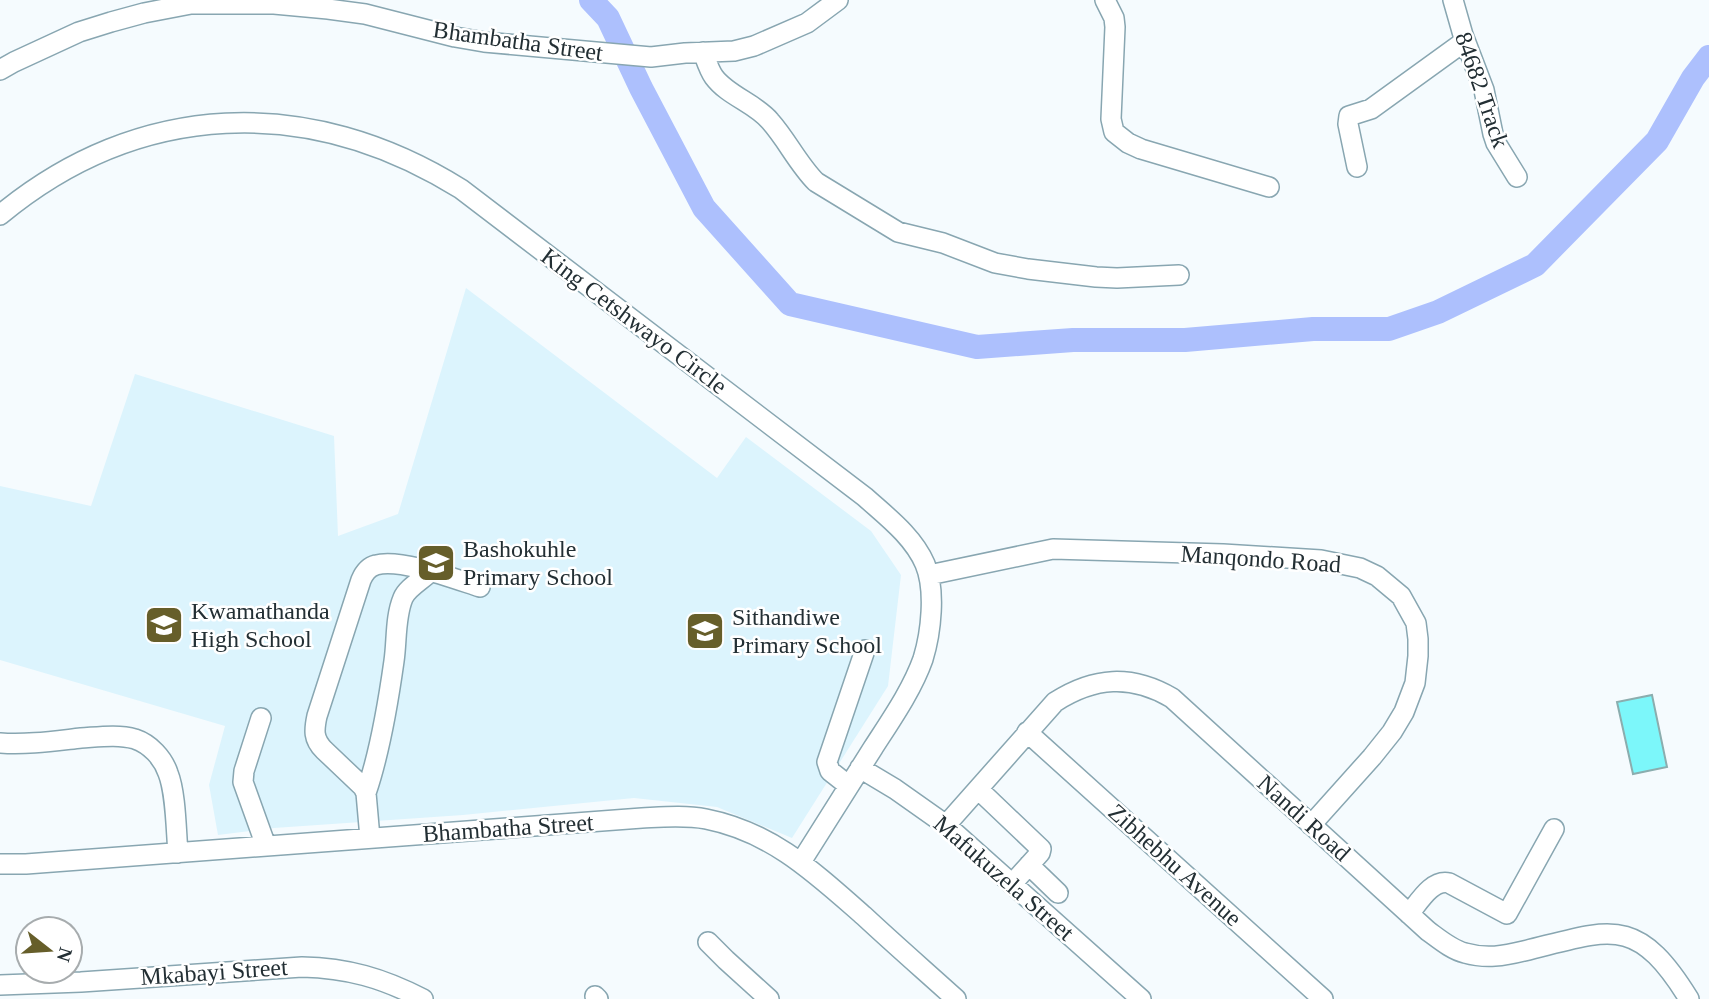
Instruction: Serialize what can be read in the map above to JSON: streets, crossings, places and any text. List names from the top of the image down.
{
  "streets": {
    "street": [
      "Bhambatha Street",
      "84682 Track",
      "King Cetshwayo Circle",
      "Manqondo Road",
      "Nandi Road",
      "Zibhebhu Avenue",
      "Mafukuzela Street",
      "Mkabayi Street"
    ]
  },
  "crossings": [
    ["Bhambatha Street", "King Cetshwayo Circle"],
    ["King Cetshwayo Circle", "Manqondo Road"],
    ["King Cetshwayo Circle", "Mafukuzela Street"],
    ["Manqondo Road", "Nandi Road"],
    ["Nandi Road", "Zibhebhu Avenue"],
    ["Nandi Road", "Mafukuzela Street"]
  ],
  "places": {
    "school or university": ["Bashokuhle Primary School", "Kwamathanda High School", "Sithandiwe Primary School"]
  },
  "north": "right"
}
